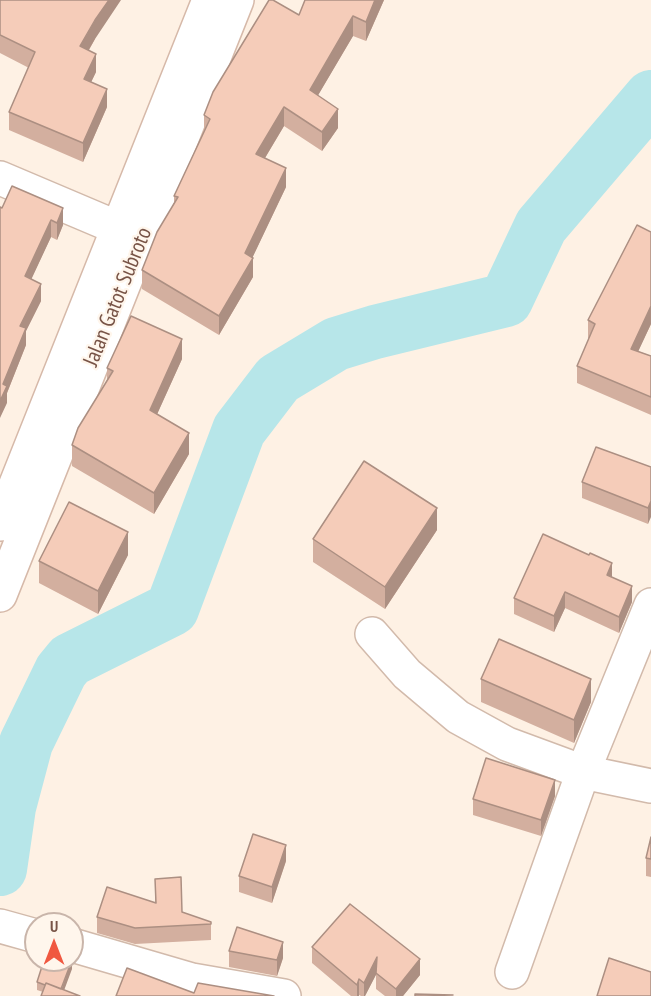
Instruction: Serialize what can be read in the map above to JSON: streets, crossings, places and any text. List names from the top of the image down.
{
  "streets": {
    "street": ["Jalan Gatot Subroto"]
  },
  "north": "top"
}
